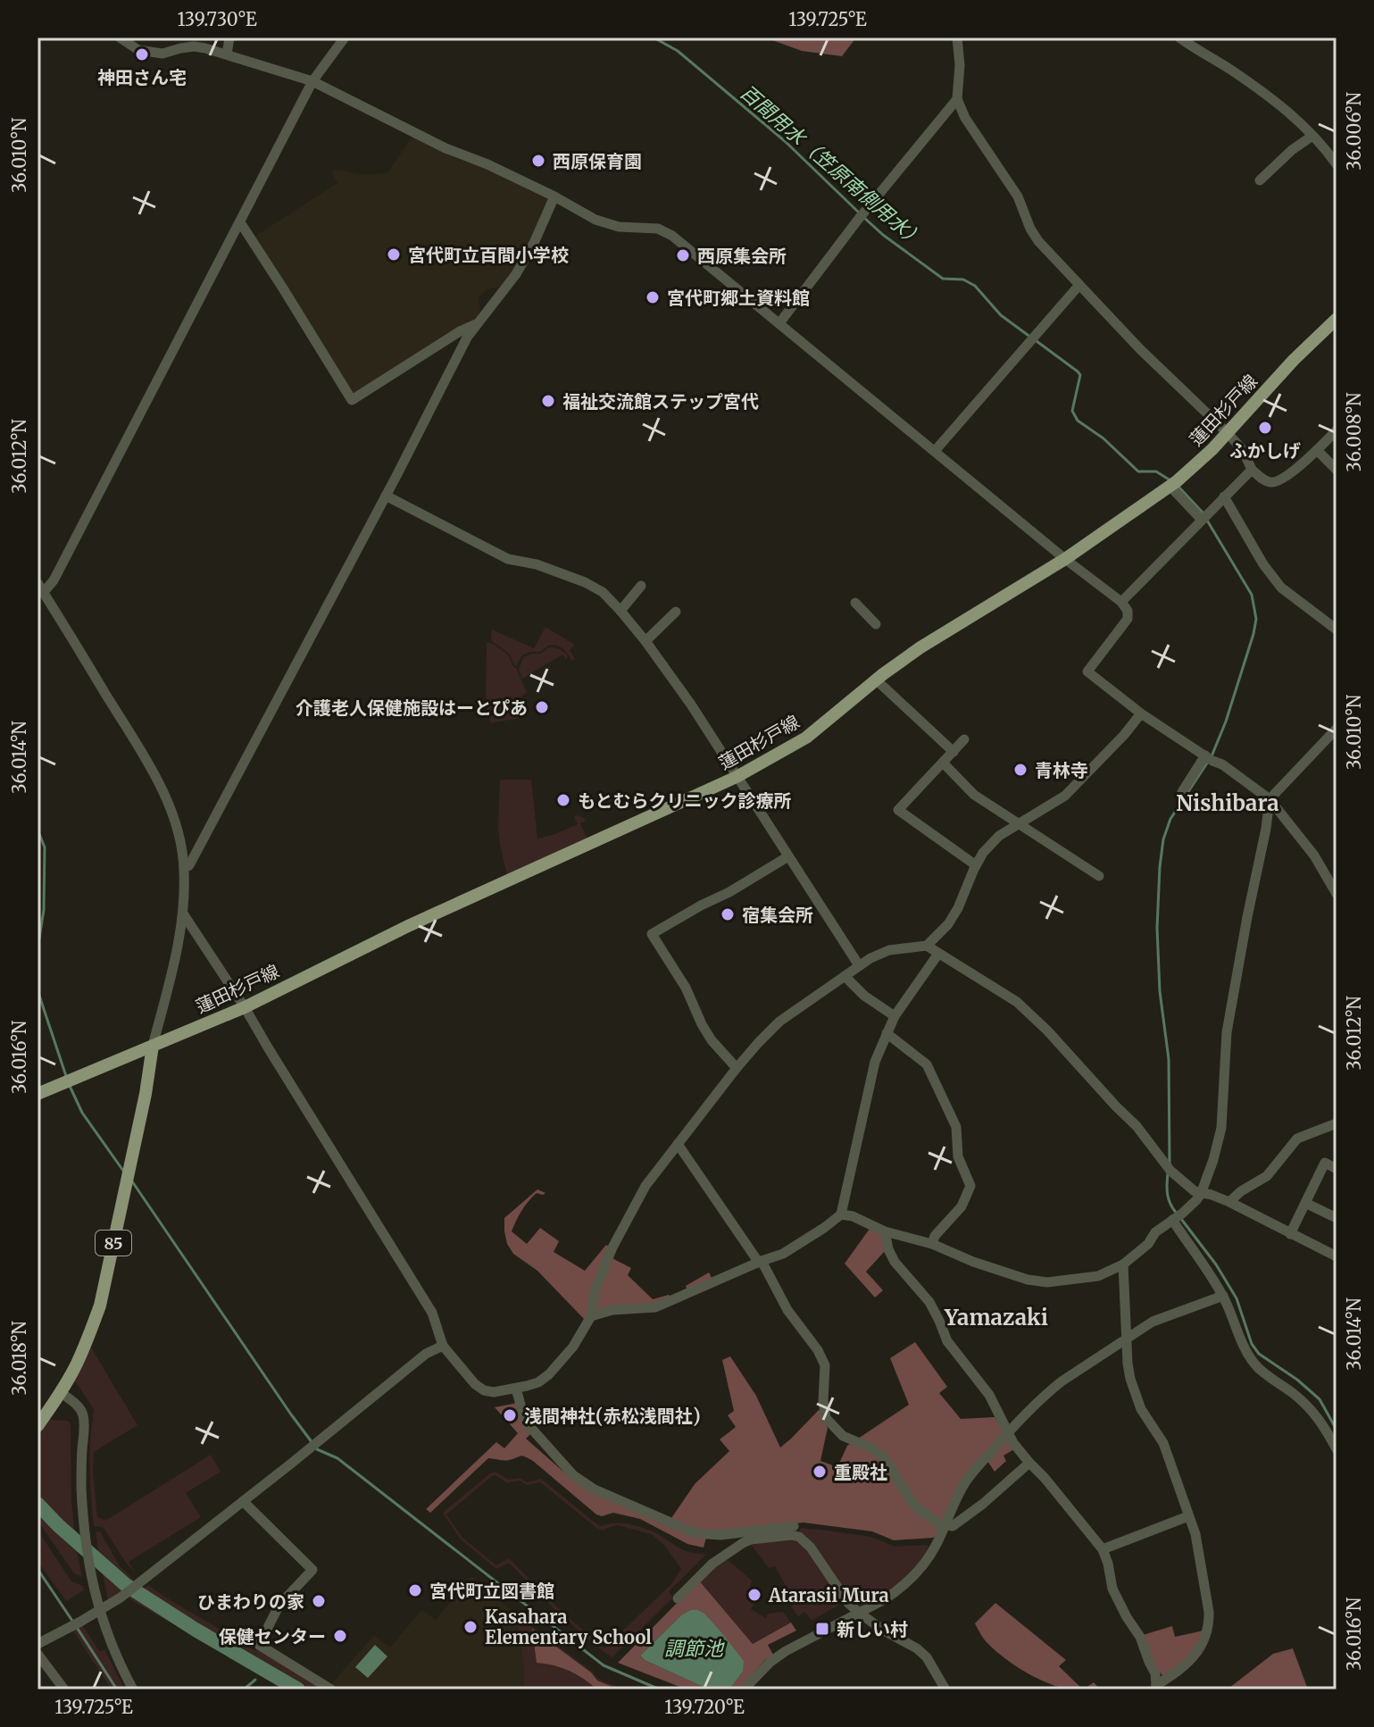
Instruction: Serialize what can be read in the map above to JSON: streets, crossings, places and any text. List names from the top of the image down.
{
  "streets": {
    "main road": ["蓮田杉戸線", "85"]
  },
  "crossings": [
    ["蓮田杉戸線", "85"]
  ],
  "districts": ["Nishibara", "Yamazaki"],
  "water": ["百間用水（笠原南側用水）", "調節池"],
  "places": {
    "other": [
      "神田さん宅",
      "西原保育園",
      "宮代町立百間小学校",
      "西原集会所",
      "宮代町郷土資料館",
      "福祉交流館ステップ宮代",
      "ふかしげ",
      "介護老人保健施設はーとぴあ",
      "青林寺",
      "もとむらクリニック診療所",
      "宿集会所",
      "浅間神社(赤松浅間社)",
      "重殿社",
      "宮代町立図書館",
      "Atarasii Mura",
      "ひまわりの家",
      "Kasahara Elementary School",
      "保健センター"
    ],
    "transit": ["新しい村"]
  },
  "coordinates": [
    "139.730°E",
    "139.725°E",
    "36.006°N",
    "36.010°N",
    "36.008°N",
    "36.012°N",
    "36.014°N",
    "36.016°N",
    "36.018°N",
    "139.720°E"
  ]
}
